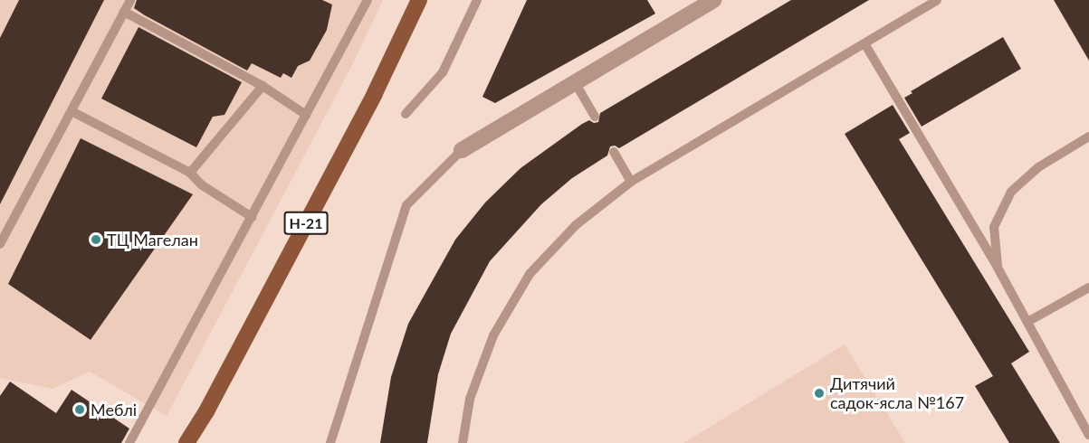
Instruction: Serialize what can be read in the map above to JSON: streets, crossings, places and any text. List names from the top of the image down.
{
  "streets": {
    "main road": ["Н-21"]
  },
  "places": ["ТЦ Магелан", "Дитячий садок-ясла №167", "Меблі"]
}
